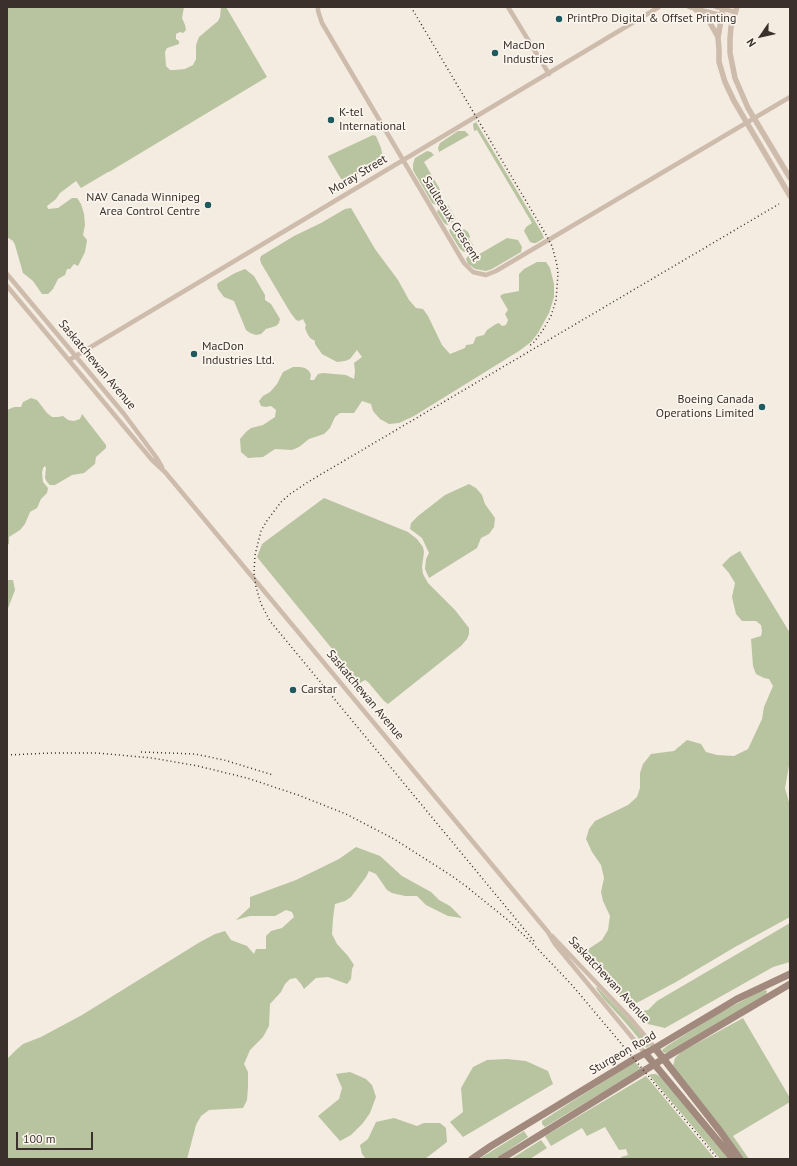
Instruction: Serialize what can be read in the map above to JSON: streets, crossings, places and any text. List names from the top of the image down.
{
  "streets": {
    "main road": ["Saskatchewan Avenue", "Sturgeon Road"],
    "street": ["Moray Street", "Saulteaux Crescent"]
  },
  "crossings": [
    ["Moray Street", "Saulteaux Crescent"],
    ["Moray Street", "Saskatchewan Avenue"],
    ["Saskatchewan Avenue", "Sturgeon Road"]
  ],
  "places": [
    "PrintPro Digital & Offset Printing",
    "MacDon Industries",
    "K-tel International",
    "NAV Canada Winnipeg Area Control Centre",
    "MacDon Industries Ltd.",
    "Boeing Canada Operations Limited",
    "Carstar"
  ],
  "scale_bar": "100 m",
  "north": "bottom left"
}
